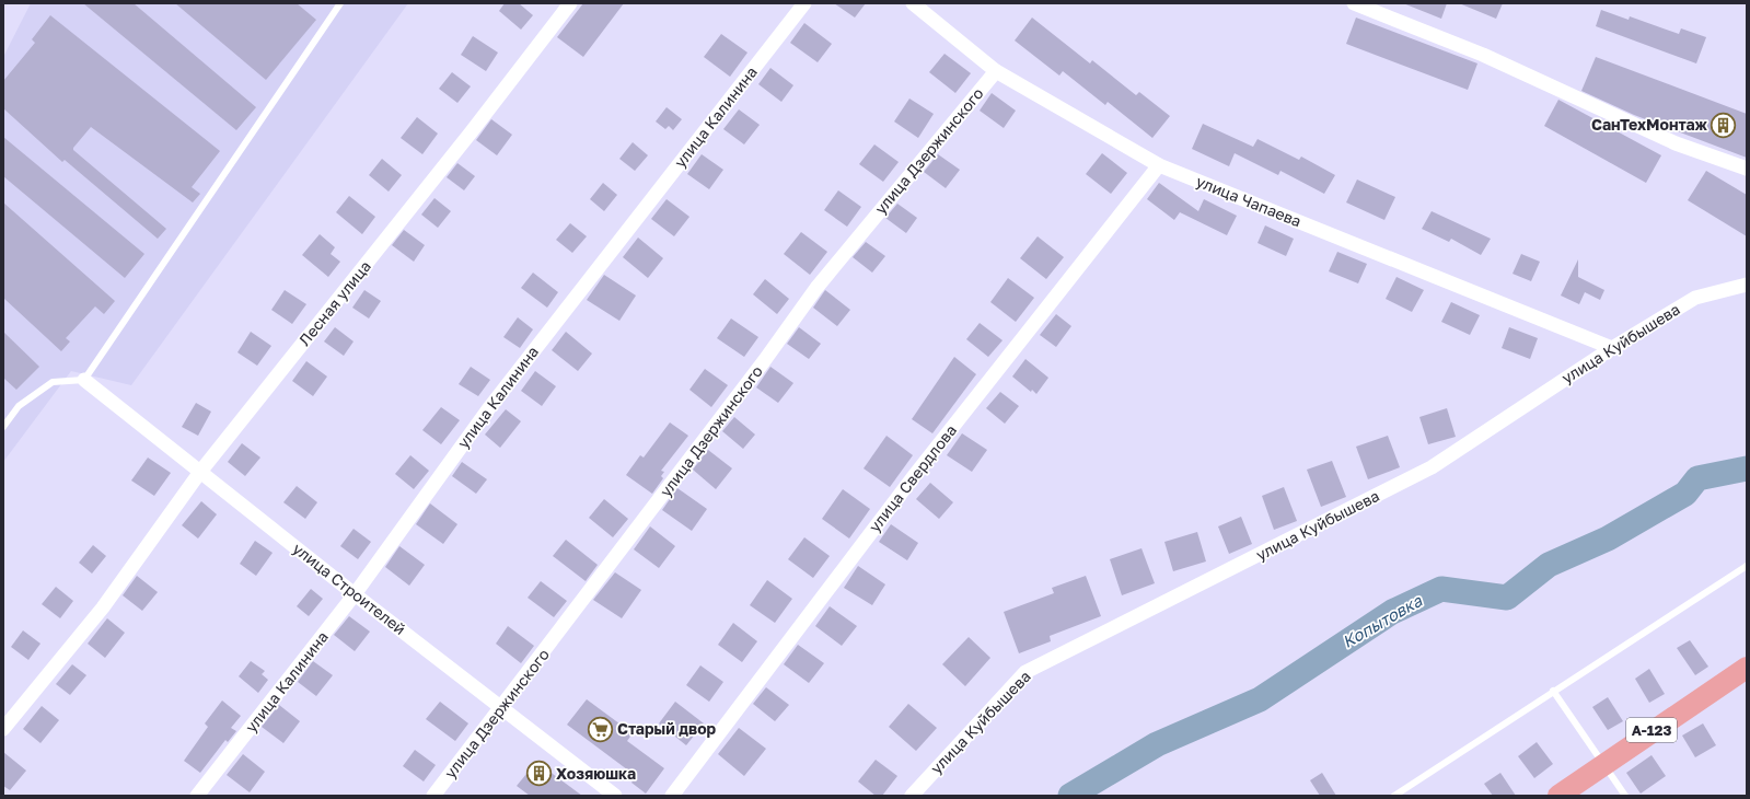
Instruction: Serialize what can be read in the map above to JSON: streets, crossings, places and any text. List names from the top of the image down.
{
  "streets": {
    "main road": ["А-123"],
    "street": [
      "улица Калинина",
      "улица Дзержинского",
      "улица Чапаева",
      "Лесная улица",
      "улица Куйбышева",
      "улица Свердлова",
      "улица Строителей"
    ]
  },
  "crossings": [
    ["улица Калинина", "улица Строителей"],
    ["улица Дзержинского", "улица Чапаева"],
    ["улица Дзержинского", "улица Строителей"],
    ["улица Чапаева", "улица Куйбышева"],
    ["улица Чапаева", "улица Свердлова"],
    ["Лесная улица", "улица Строителей"]
  ],
  "water": ["Копытовка"],
  "places": {
    "building": ["СанТехМонтаж", "Хозяюшка"],
    "supermarket": ["Старый двор"]
  }
}
